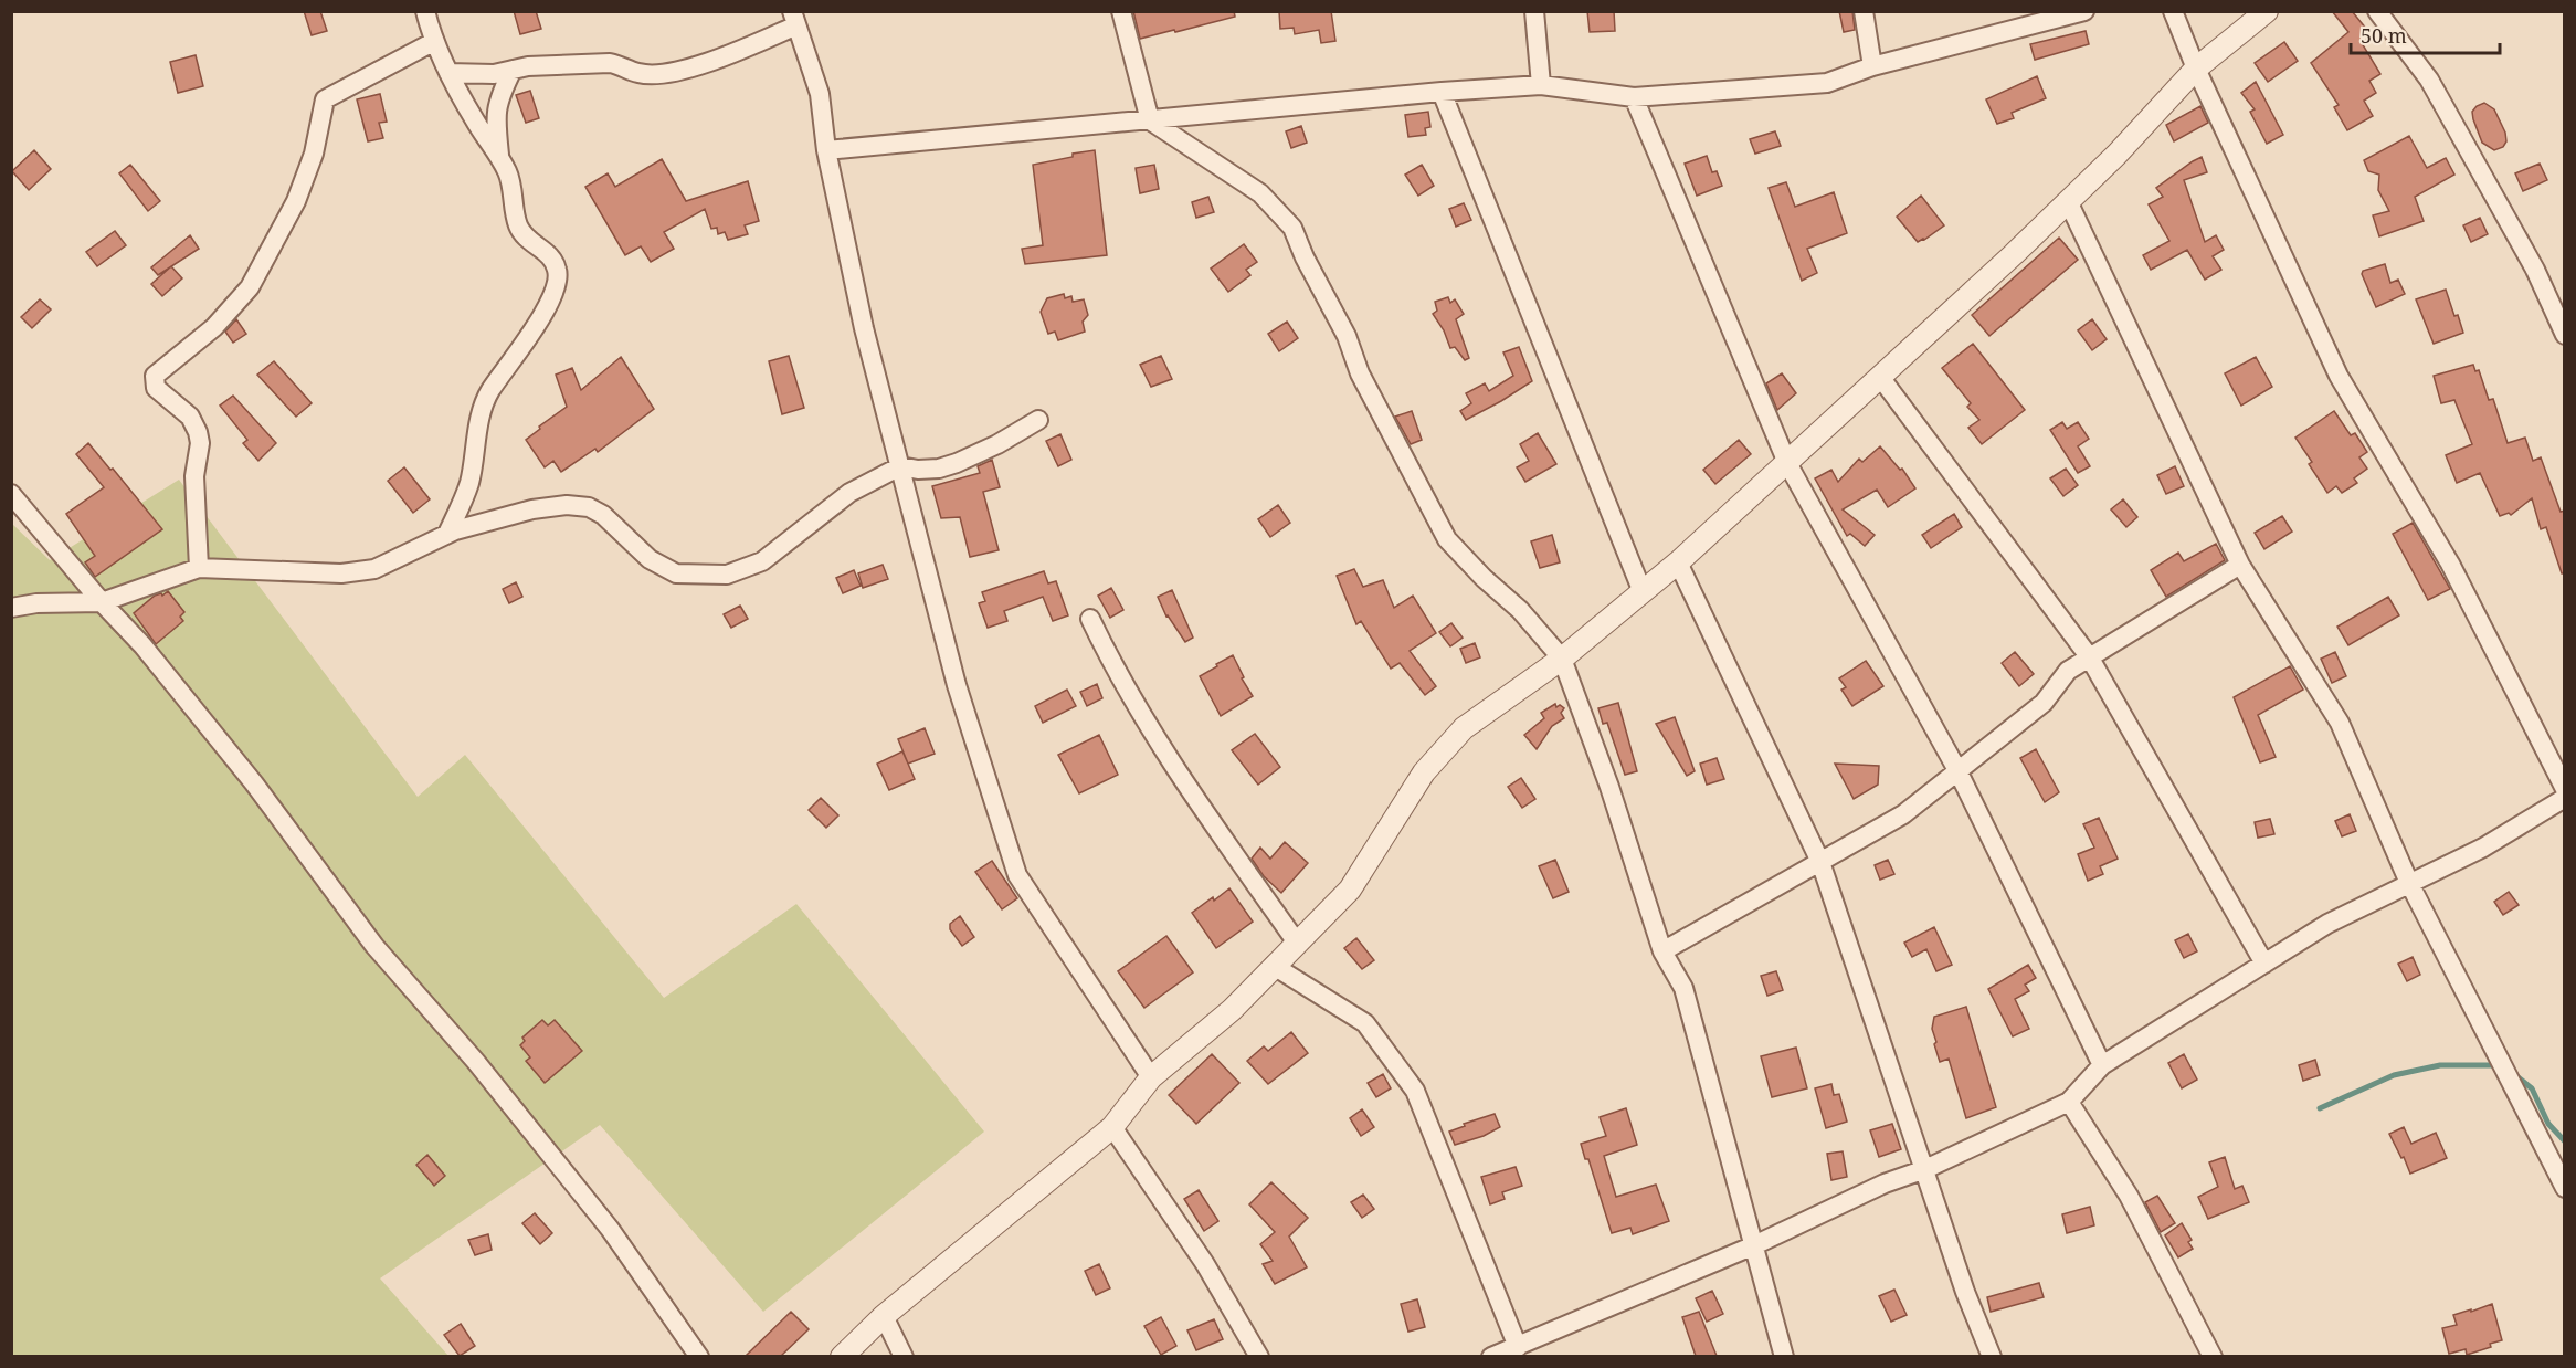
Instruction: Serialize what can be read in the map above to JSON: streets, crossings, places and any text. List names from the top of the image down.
{
  "scale_bar": "50 m"
}
